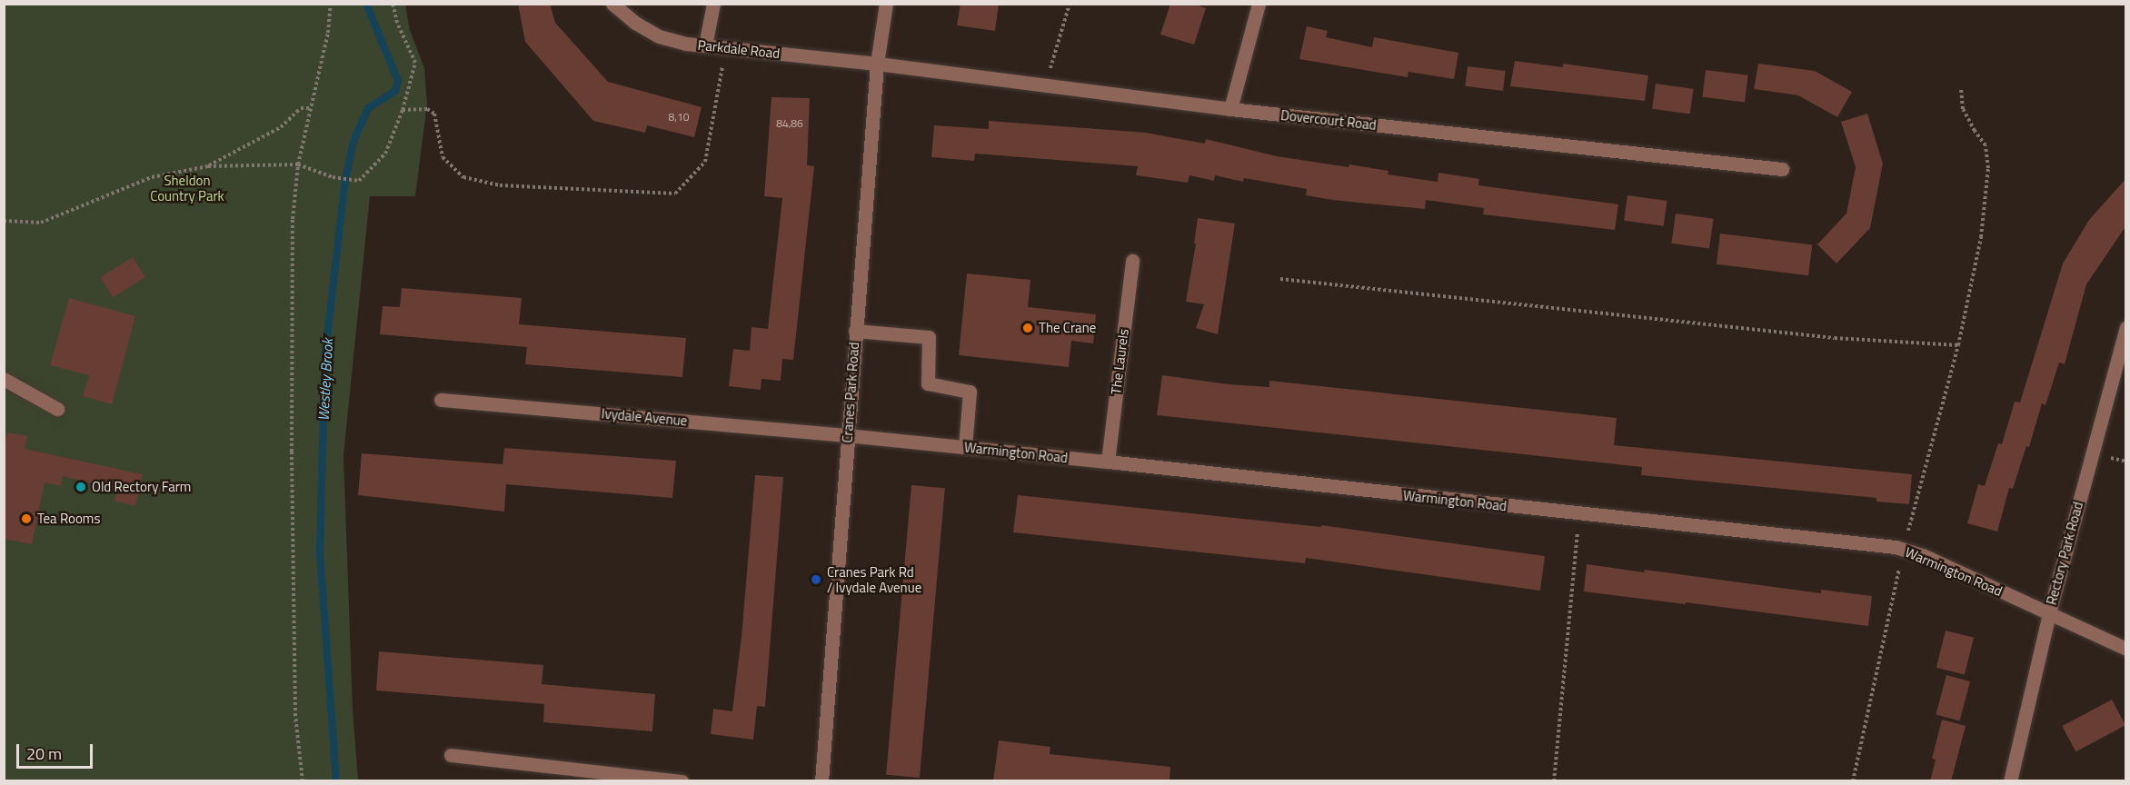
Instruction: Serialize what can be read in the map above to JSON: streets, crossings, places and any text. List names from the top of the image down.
{
  "streets": {
    "street": [
      "Parkdale Road",
      "Dovercourt Road",
      "The Laurels",
      "Cranes Park Road",
      "Ivydale Avenue",
      "Warmington Road",
      "Rectory Park Road"
    ]
  },
  "crossings": [
    ["Parkdale Road", "Dovercourt Road"],
    ["Parkdale Road", "Cranes Park Road"],
    ["Dovercourt Road", "Cranes Park Road"],
    ["The Laurels", "Warmington Road"],
    ["Cranes Park Road", "Ivydale Avenue"],
    ["Cranes Park Road", "Warmington Road"],
    ["Ivydale Avenue", "Warmington Road"],
    ["Warmington Road", "Rectory Park Road"]
  ],
  "water": ["Westley Brook"],
  "parks": ["Sheldon Country Park"],
  "places": [
    "The Crane",
    "Old Rectory Farm",
    "Tea Rooms",
    "Cranes Park Rd / Ivydale Avenue"
  ],
  "house_numbers": ["8,10", "84,86"],
  "scale_bar": "20 m"
}
